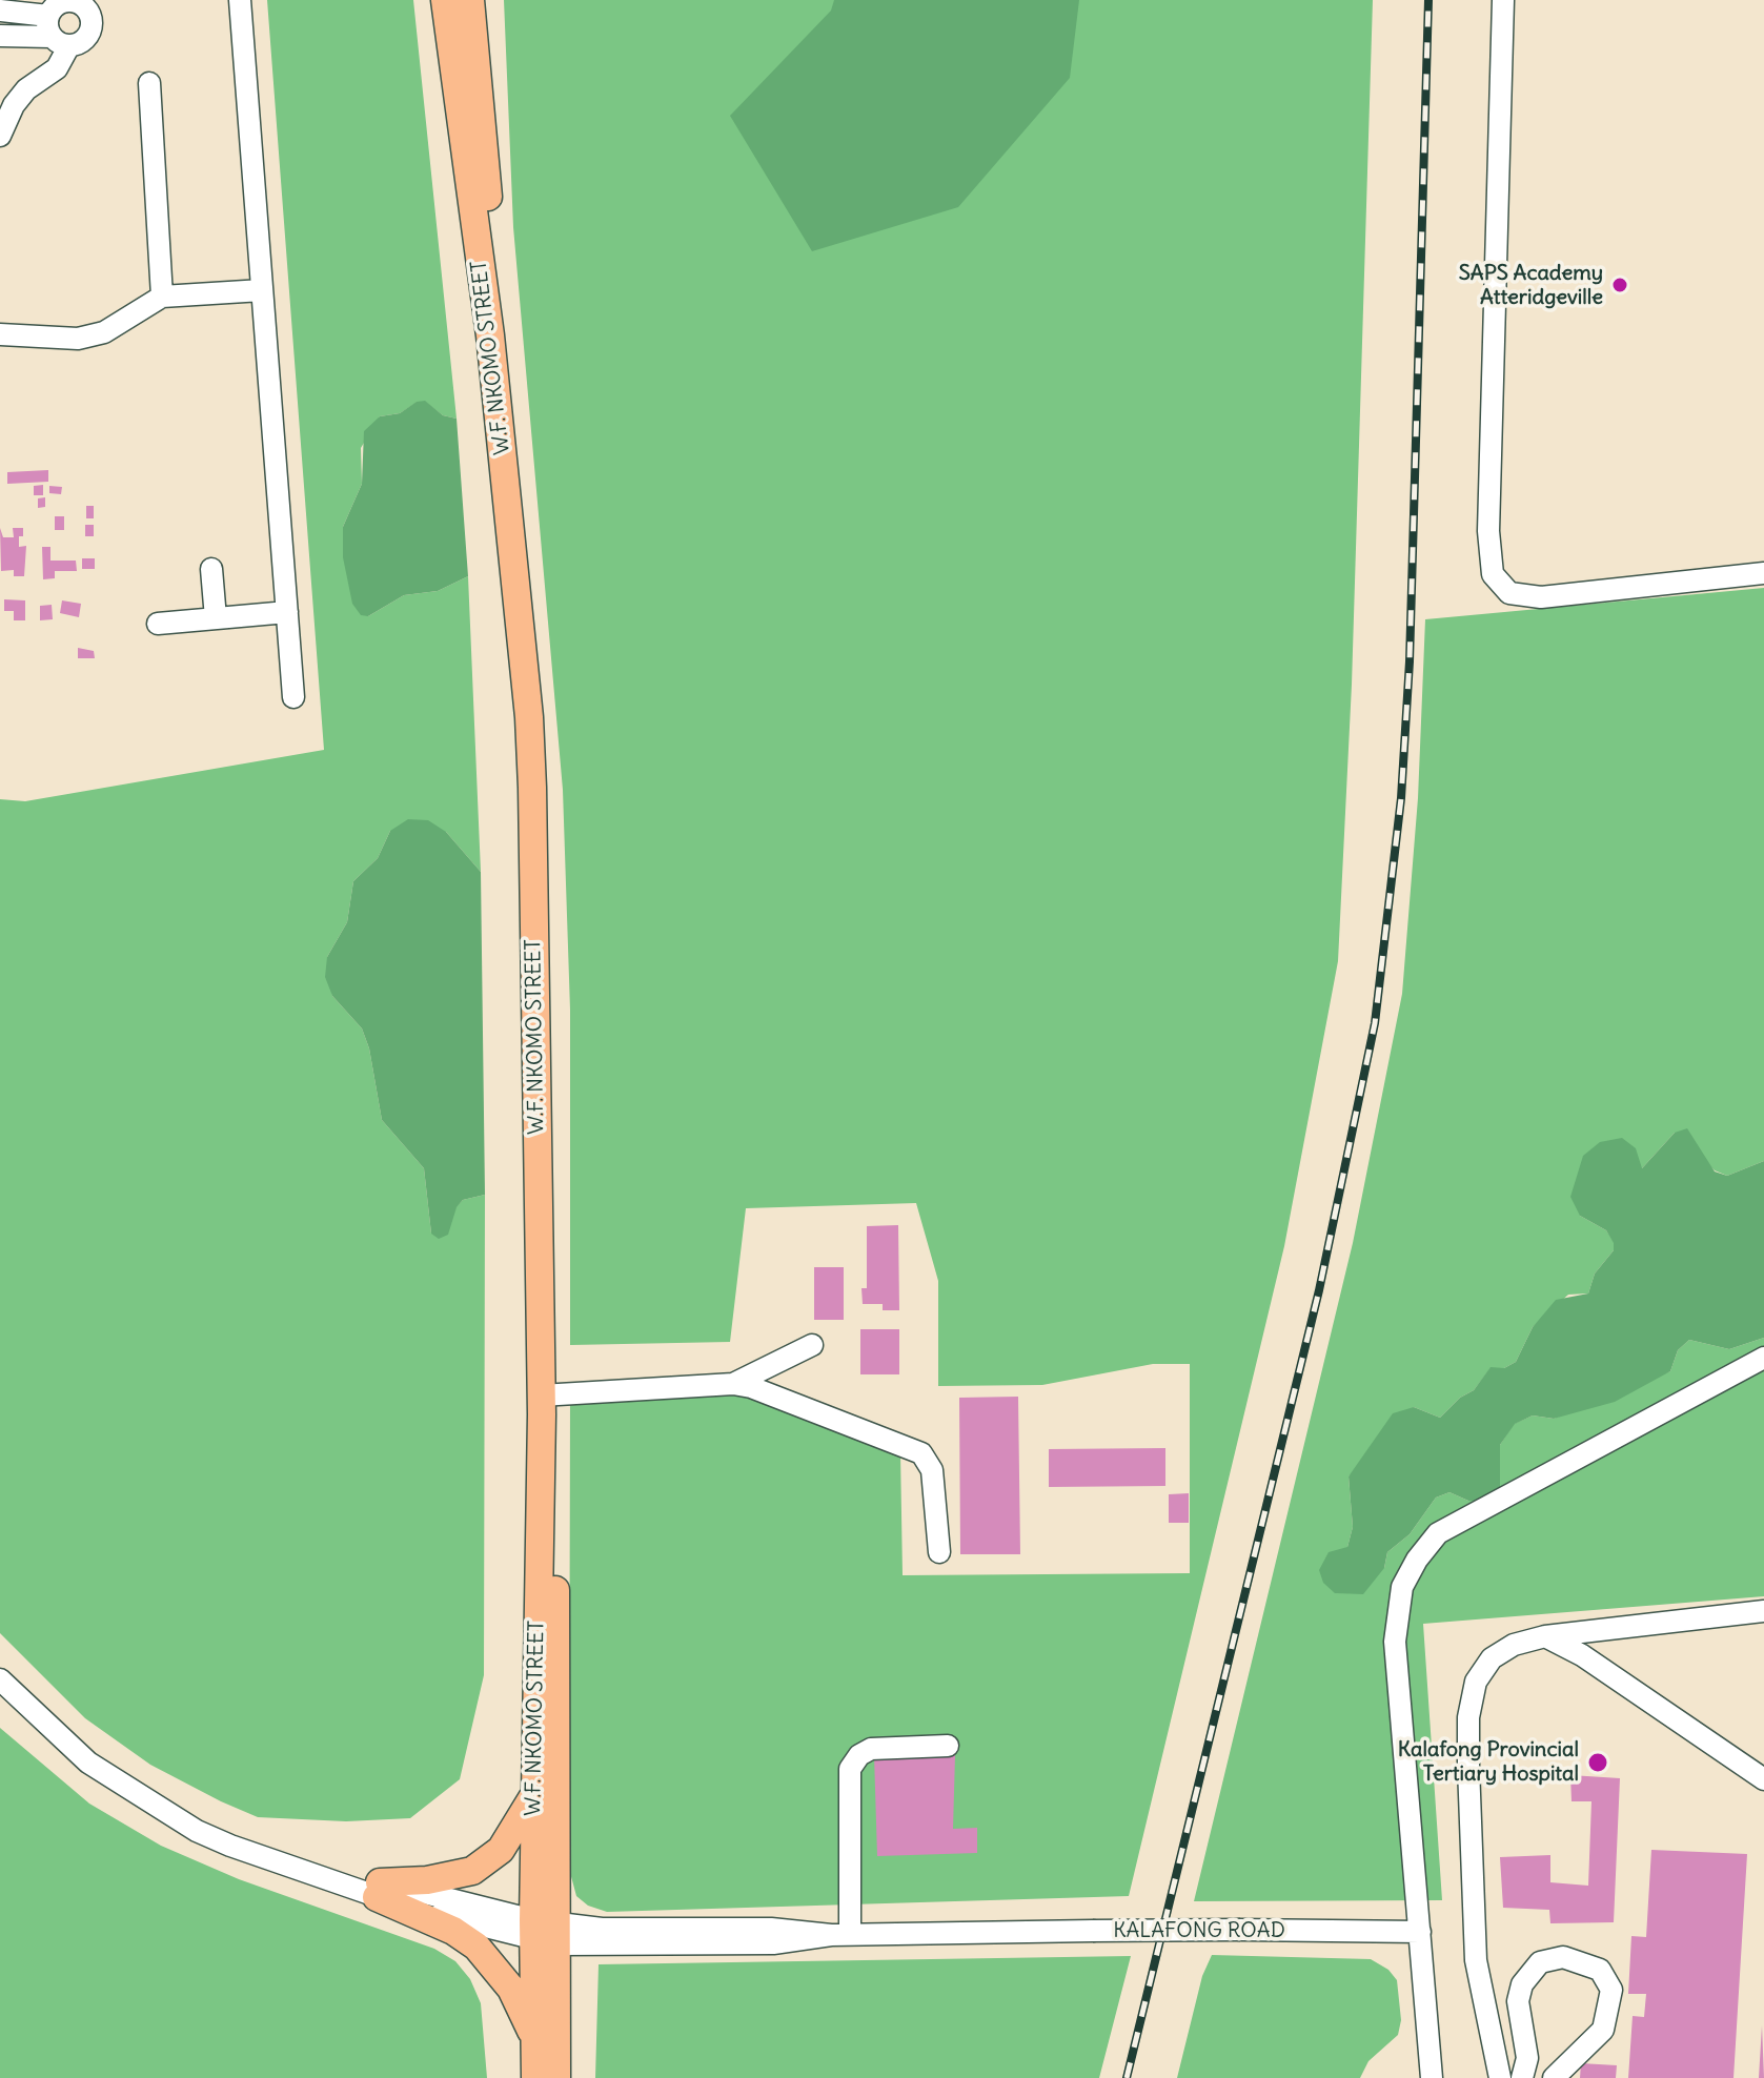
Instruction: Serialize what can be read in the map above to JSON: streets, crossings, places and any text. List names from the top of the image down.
{
  "streets": {
    "main road": ["W.F. NKOMO STREET"],
    "street": ["KALAFONG ROAD"]
  },
  "crossings": [
    ["W.F. NKOMO STREET", "KALAFONG ROAD"]
  ],
  "places": ["SAPS Academy Atteridgeville", "Kalafong Provincial Tertiary Hospital"]
}
